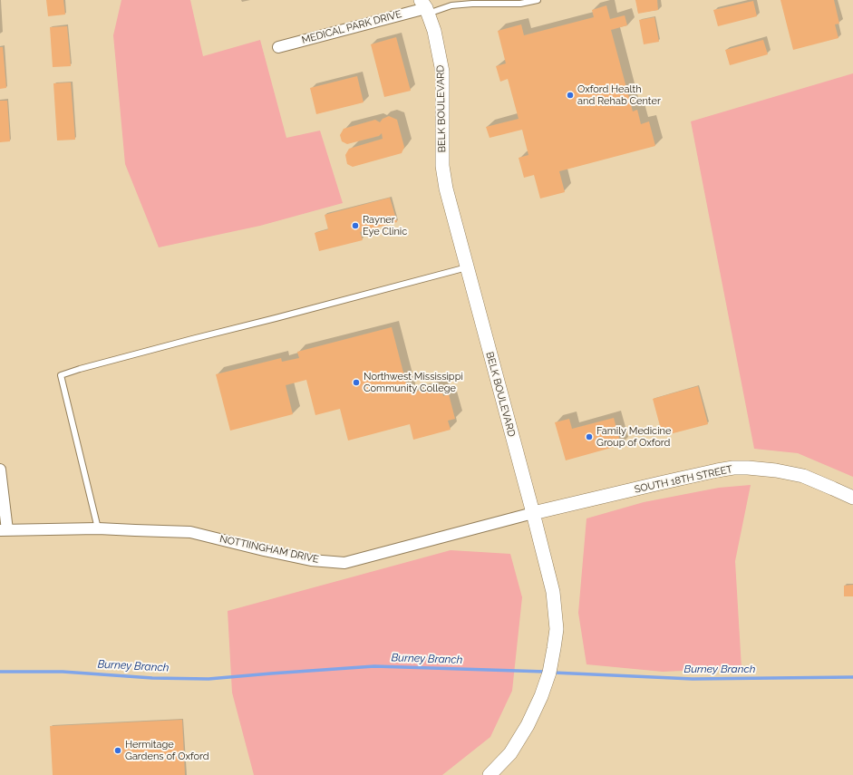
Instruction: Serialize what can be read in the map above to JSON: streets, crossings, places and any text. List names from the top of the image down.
{
  "streets": {
    "street": [
      "MEDICAL PARK DRIVE",
      "BELK BOULEVARD",
      "SOUTH 18TH STREET",
      "NOTTIINGHAM DRIVE"
    ]
  },
  "crossings": [
    ["MEDICAL PARK DRIVE", "BELK BOULEVARD"],
    ["BELK BOULEVARD", "SOUTH 18TH STREET"],
    ["BELK BOULEVARD", "NOTTIINGHAM DRIVE"],
    ["SOUTH 18TH STREET", "NOTTIINGHAM DRIVE"]
  ],
  "water": ["Burney Branch"],
  "places": [
    "Oxford Health and Rehab Center",
    "Rayner Eye Clinic",
    "Northwest Mississippi Community College",
    "Family Medicine Group of Oxford",
    "Hermitage Gardens of Oxford"
  ]
}
